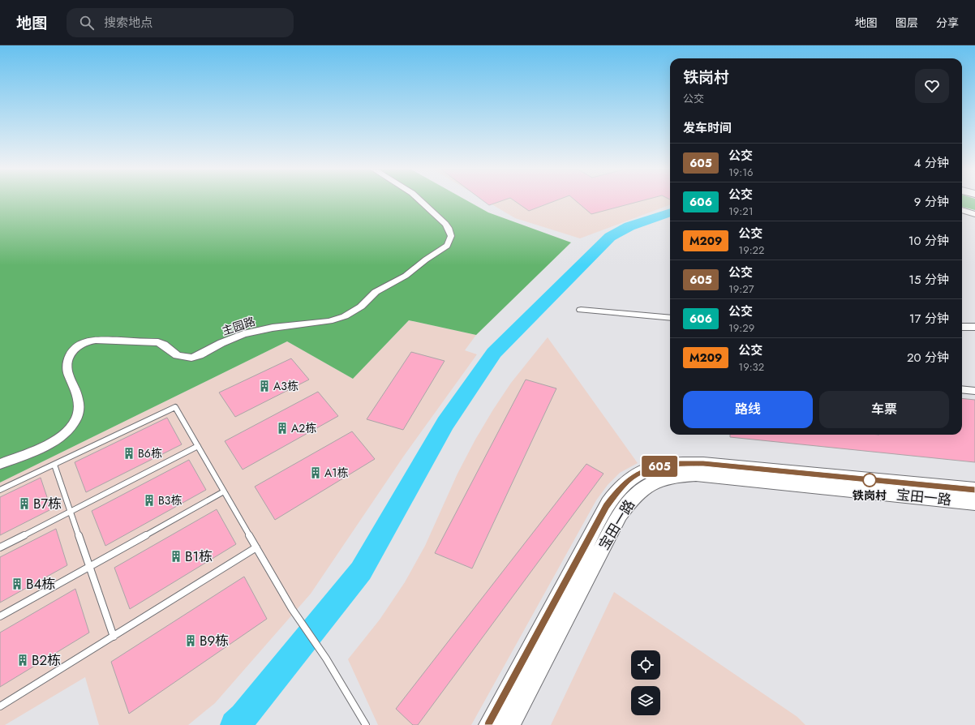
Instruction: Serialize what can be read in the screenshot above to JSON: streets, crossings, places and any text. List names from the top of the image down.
{
  "streets": {
    "main road": ["宝田一路"],
    "street": ["主园路"]
  },
  "places": {
    "building": [
      "A3栋",
      "A2栋",
      "B6栋",
      "A1栋",
      "B3栋",
      "B7栋",
      "B1栋",
      "B4栋",
      "B9栋",
      "B2栋"
    ],
    "other": ["铁岗村"]
  },
  "lines": ["bus line 605"],
  "page": {
    "header": "地图",
    "search": "搜索地点",
    "nav": ["地图", "图层", "分享"],
    "on_map": "605",
    "heading": [
      ["铁岗村", "公交"],
      "发车时间"
    ],
    "list": [
      {
        "mark": "605",
        "name": "公交",
        "note": "19:16",
        "value": "4 分钟"
      },
      {
        "mark": "606",
        "name": "公交",
        "note": "19:21",
        "value": "9 分钟"
      },
      {
        "mark": "M209",
        "name": "公交",
        "note": "19:22",
        "value": "10 分钟"
      },
      {
        "mark": "605",
        "name": "公交",
        "note": "19:27",
        "value": "15 分钟"
      },
      {
        "mark": "606",
        "name": "公交",
        "note": "19:29",
        "value": "17 分钟"
      },
      {
        "mark": "M209",
        "name": "公交",
        "note": "19:32",
        "value": "20 分钟"
      }
    ],
    "buttons": ["路线", "车票"]
  }
}
